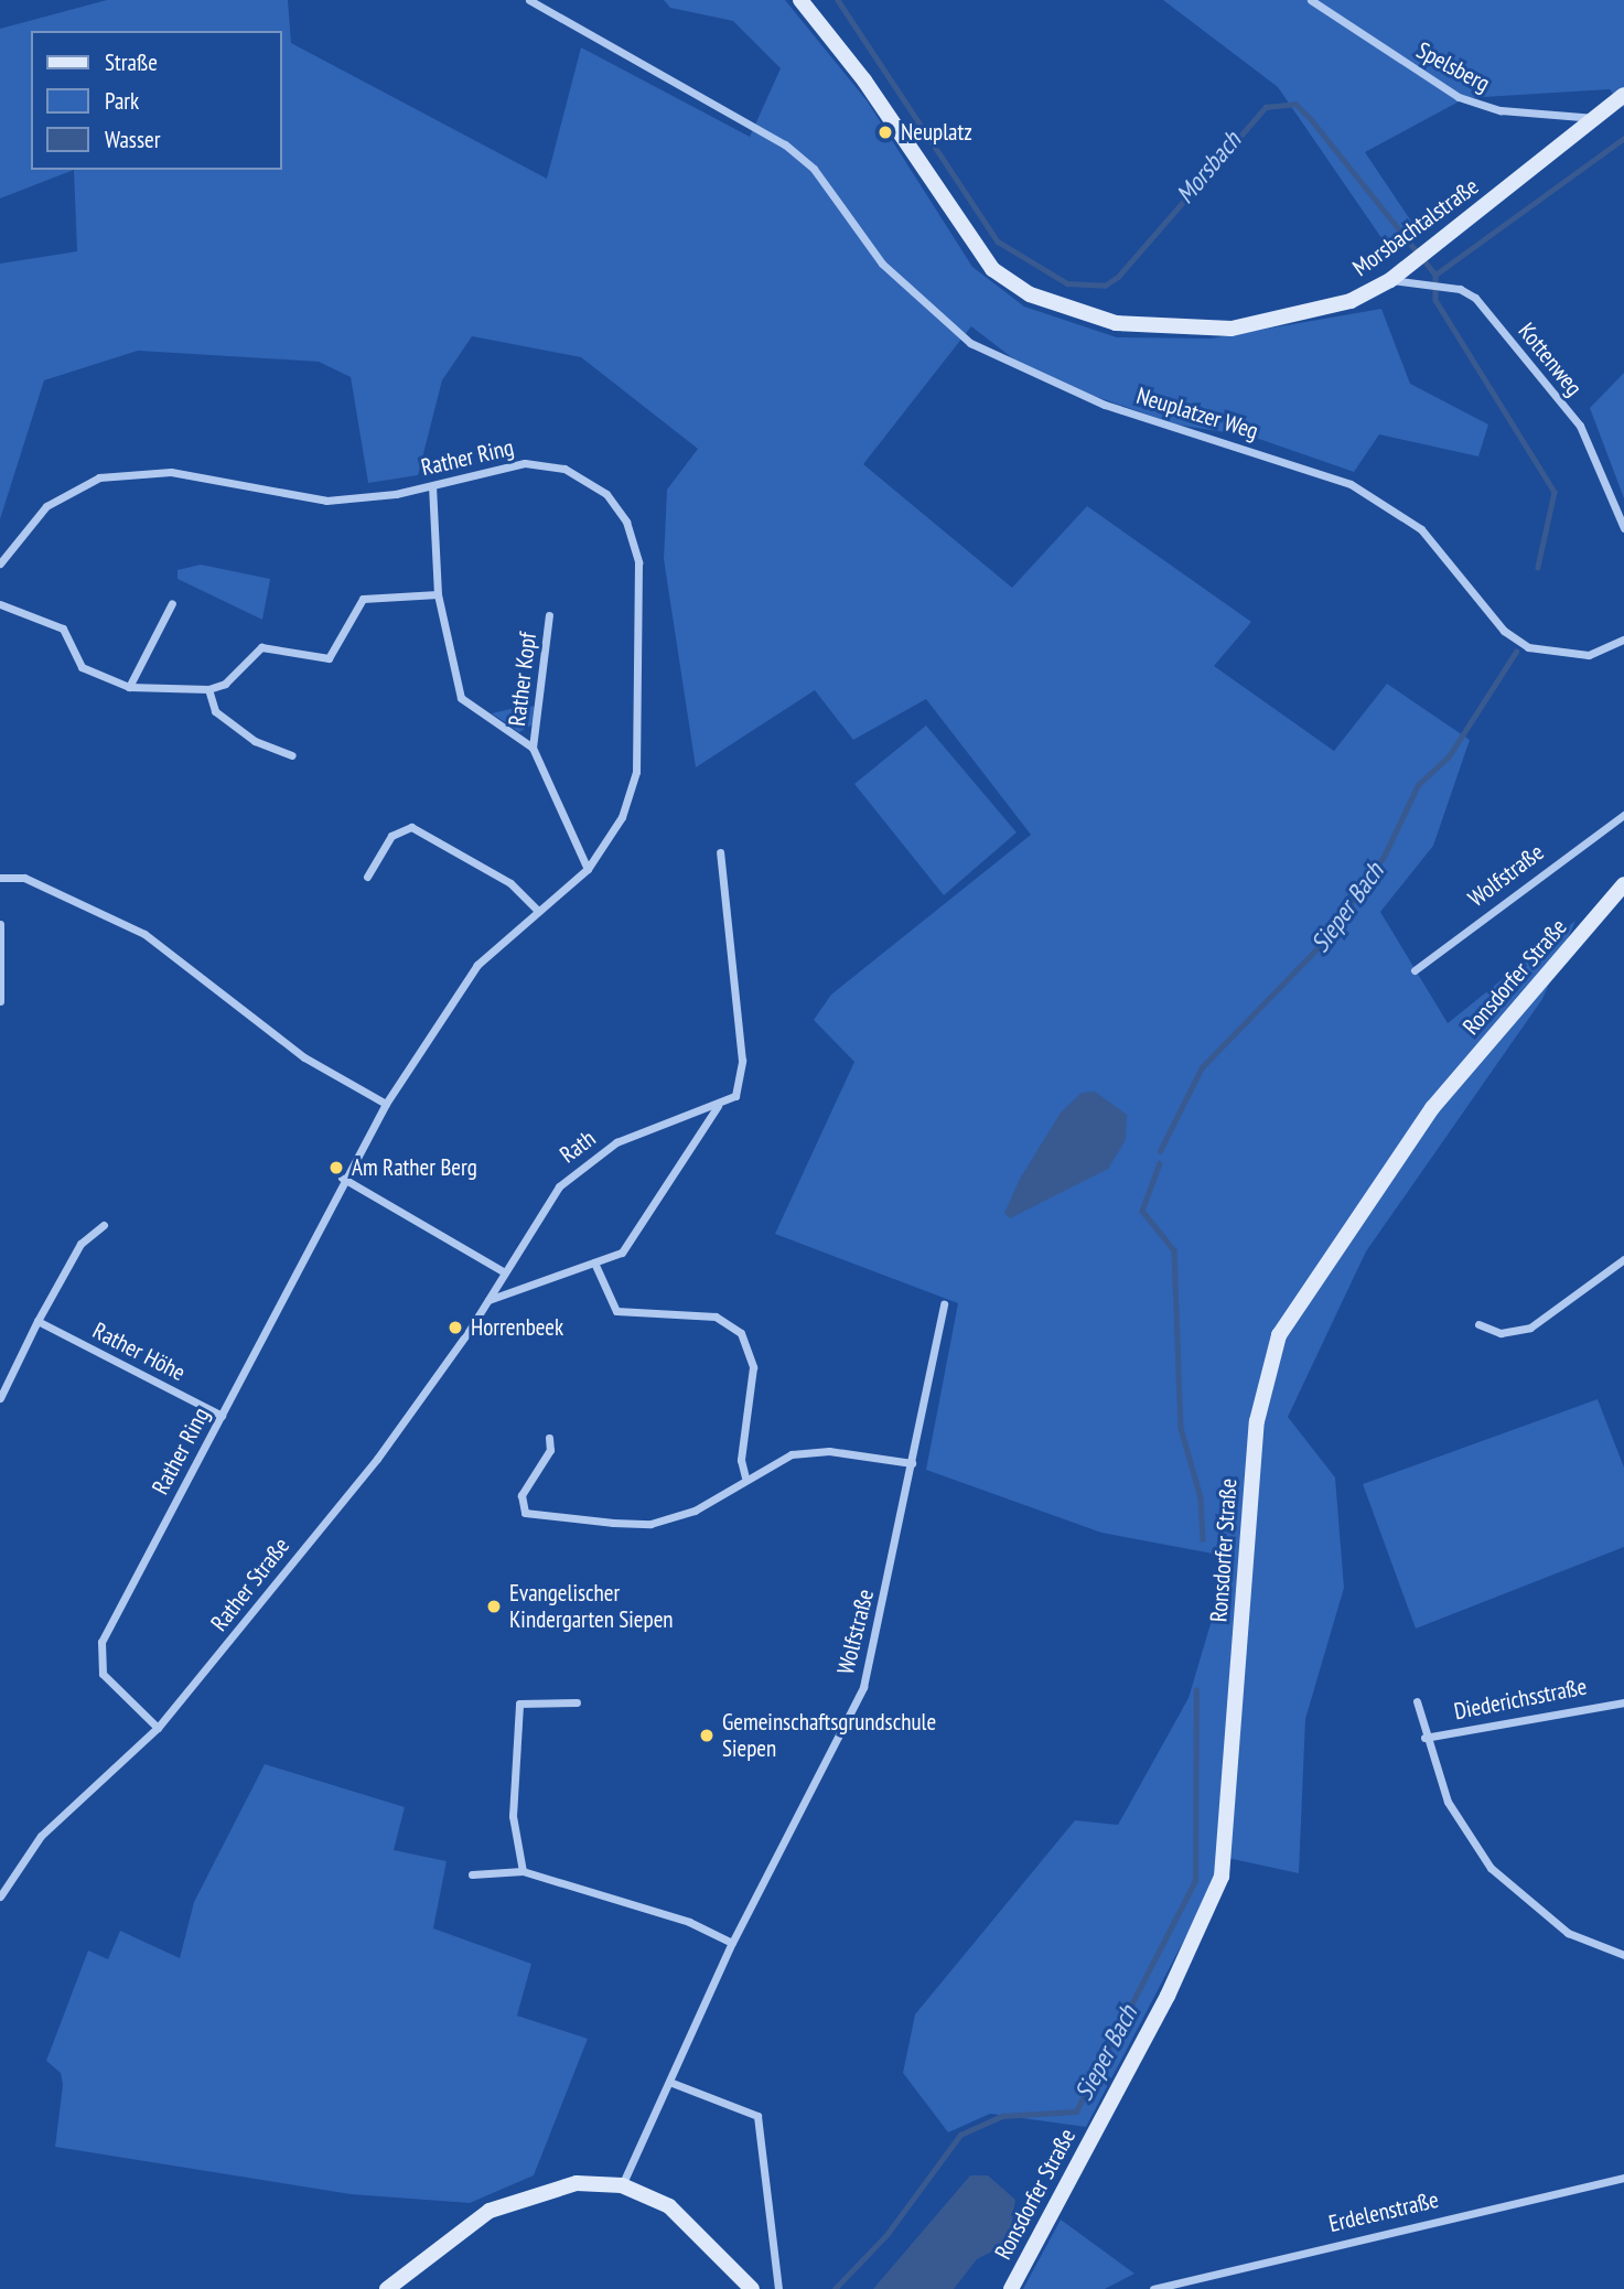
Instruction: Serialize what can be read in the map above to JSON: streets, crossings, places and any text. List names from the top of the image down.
{
  "streets": {
    "main road": ["Morsbachtalstraße", "Ronsdorfer Straße"],
    "street": [
      "Spelsberg",
      "Kottenweg",
      "Neuplatzer Weg",
      "Rather Ring",
      "Rather Kopf",
      "Wolfstraße",
      "Rath",
      "Rather Höhe",
      "Rather Straße",
      "Diederichsstraße",
      "Erdelenstraße"
    ]
  },
  "crossings": [
    ["Spelsberg", "Morsbachtalstraße"],
    ["Morsbachtalstraße", "Kottenweg"],
    ["Rather Ring", "Rather Kopf"],
    ["Rather Ring", "Rather Höhe"],
    ["Rather Ring", "Rather Straße"],
    ["Rath", "Rather Straße"]
  ],
  "water": ["Morsbach", "Sieper Bach"],
  "places": [
    "Neuplatz",
    "Am Rather Berg",
    "Horrenbeek",
    "Evangelischer Kindergarten Siepen",
    "Gemeinschaftsgrundschule Siepen"
  ],
  "legend": ["Straße", "Park", "Wasser"]
}
